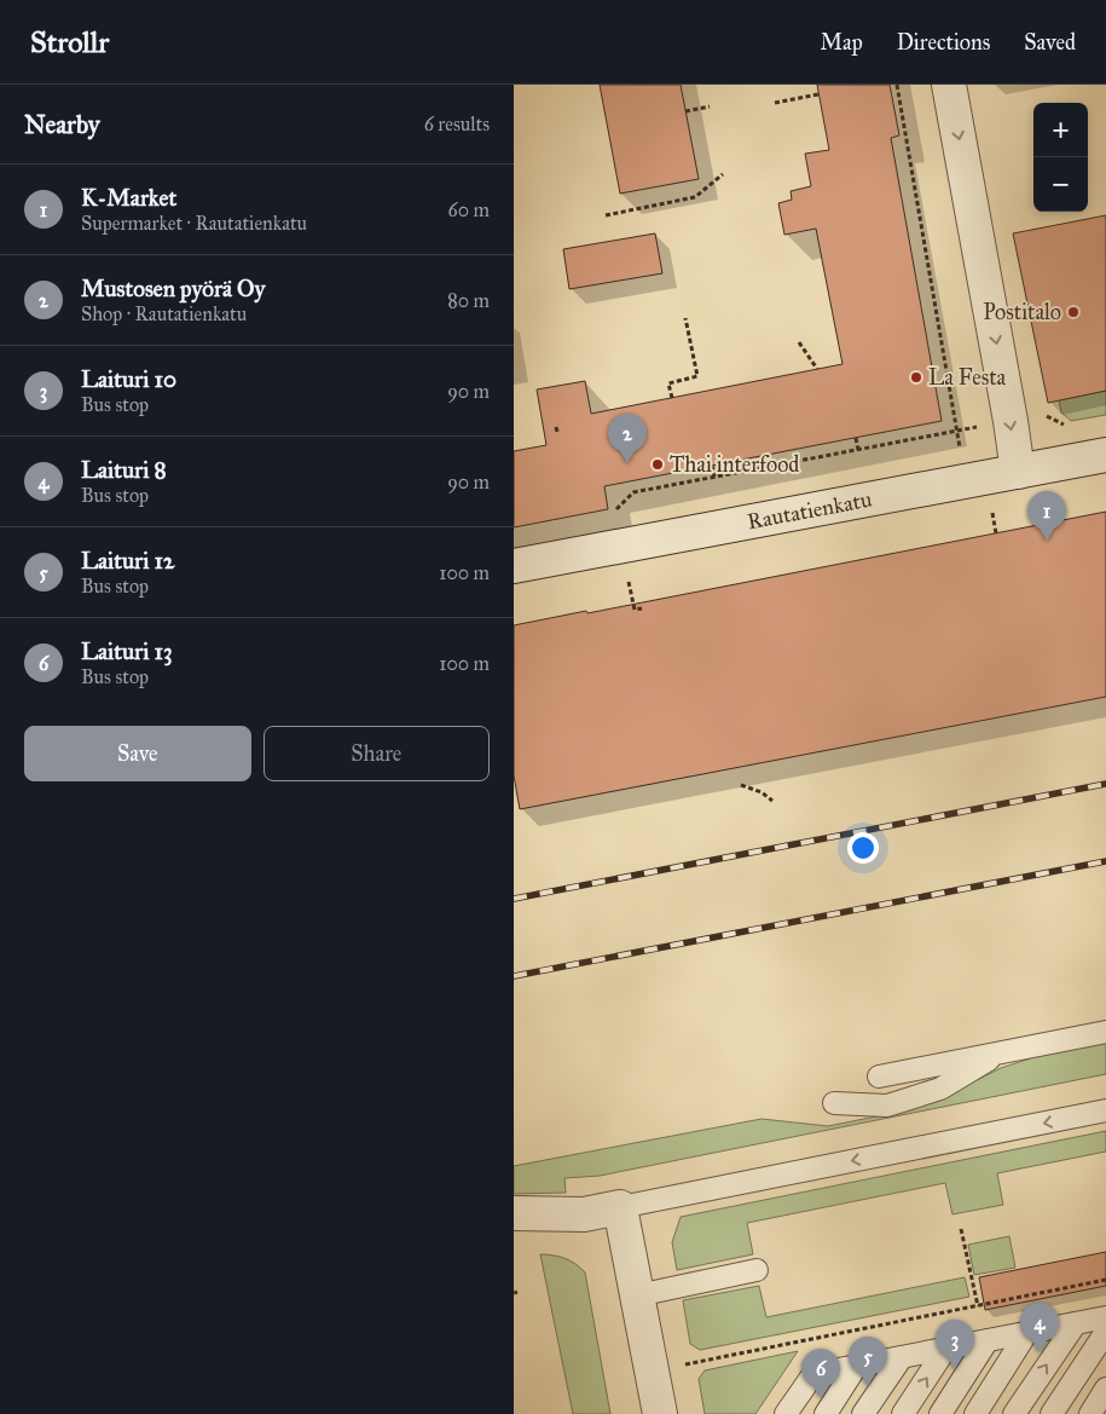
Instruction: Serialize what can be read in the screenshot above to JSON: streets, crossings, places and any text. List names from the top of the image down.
{
  "streets": {
    "street": ["Rautatienkatu"]
  },
  "places": ["Postitalo", "La Festa", "Thai interfood"],
  "page": {
    "header": "Strollr",
    "nav": ["Map", "Directions", "Saved"],
    "heading": ["Nearby", "6 results"],
    "map_buttons": ["+", "−"],
    "list": [
      {
        "mark": "1",
        "name": "K-Market",
        "note": "Supermarket · Rautatienkatu",
        "value": "60 m"
      },
      {
        "mark": "2",
        "name": "Mustosen pyörä Oy",
        "note": "Shop · Rautatienkatu",
        "value": "80 m"
      },
      {
        "mark": "3",
        "name": "Laituri 10",
        "note": "Bus stop",
        "value": "90 m"
      },
      {
        "mark": "4",
        "name": "Laituri 8",
        "note": "Bus stop",
        "value": "90 m"
      },
      {
        "mark": "5",
        "name": "Laituri 12",
        "note": "Bus stop",
        "value": "100 m"
      },
      {
        "mark": "6",
        "name": "Laituri 13",
        "note": "Bus stop",
        "value": "100 m"
      }
    ],
    "pins": [
      "2",
      "1",
      "4",
      "3",
      "5",
      "6"
    ],
    "buttons": ["Save", "Share"]
  }
}
